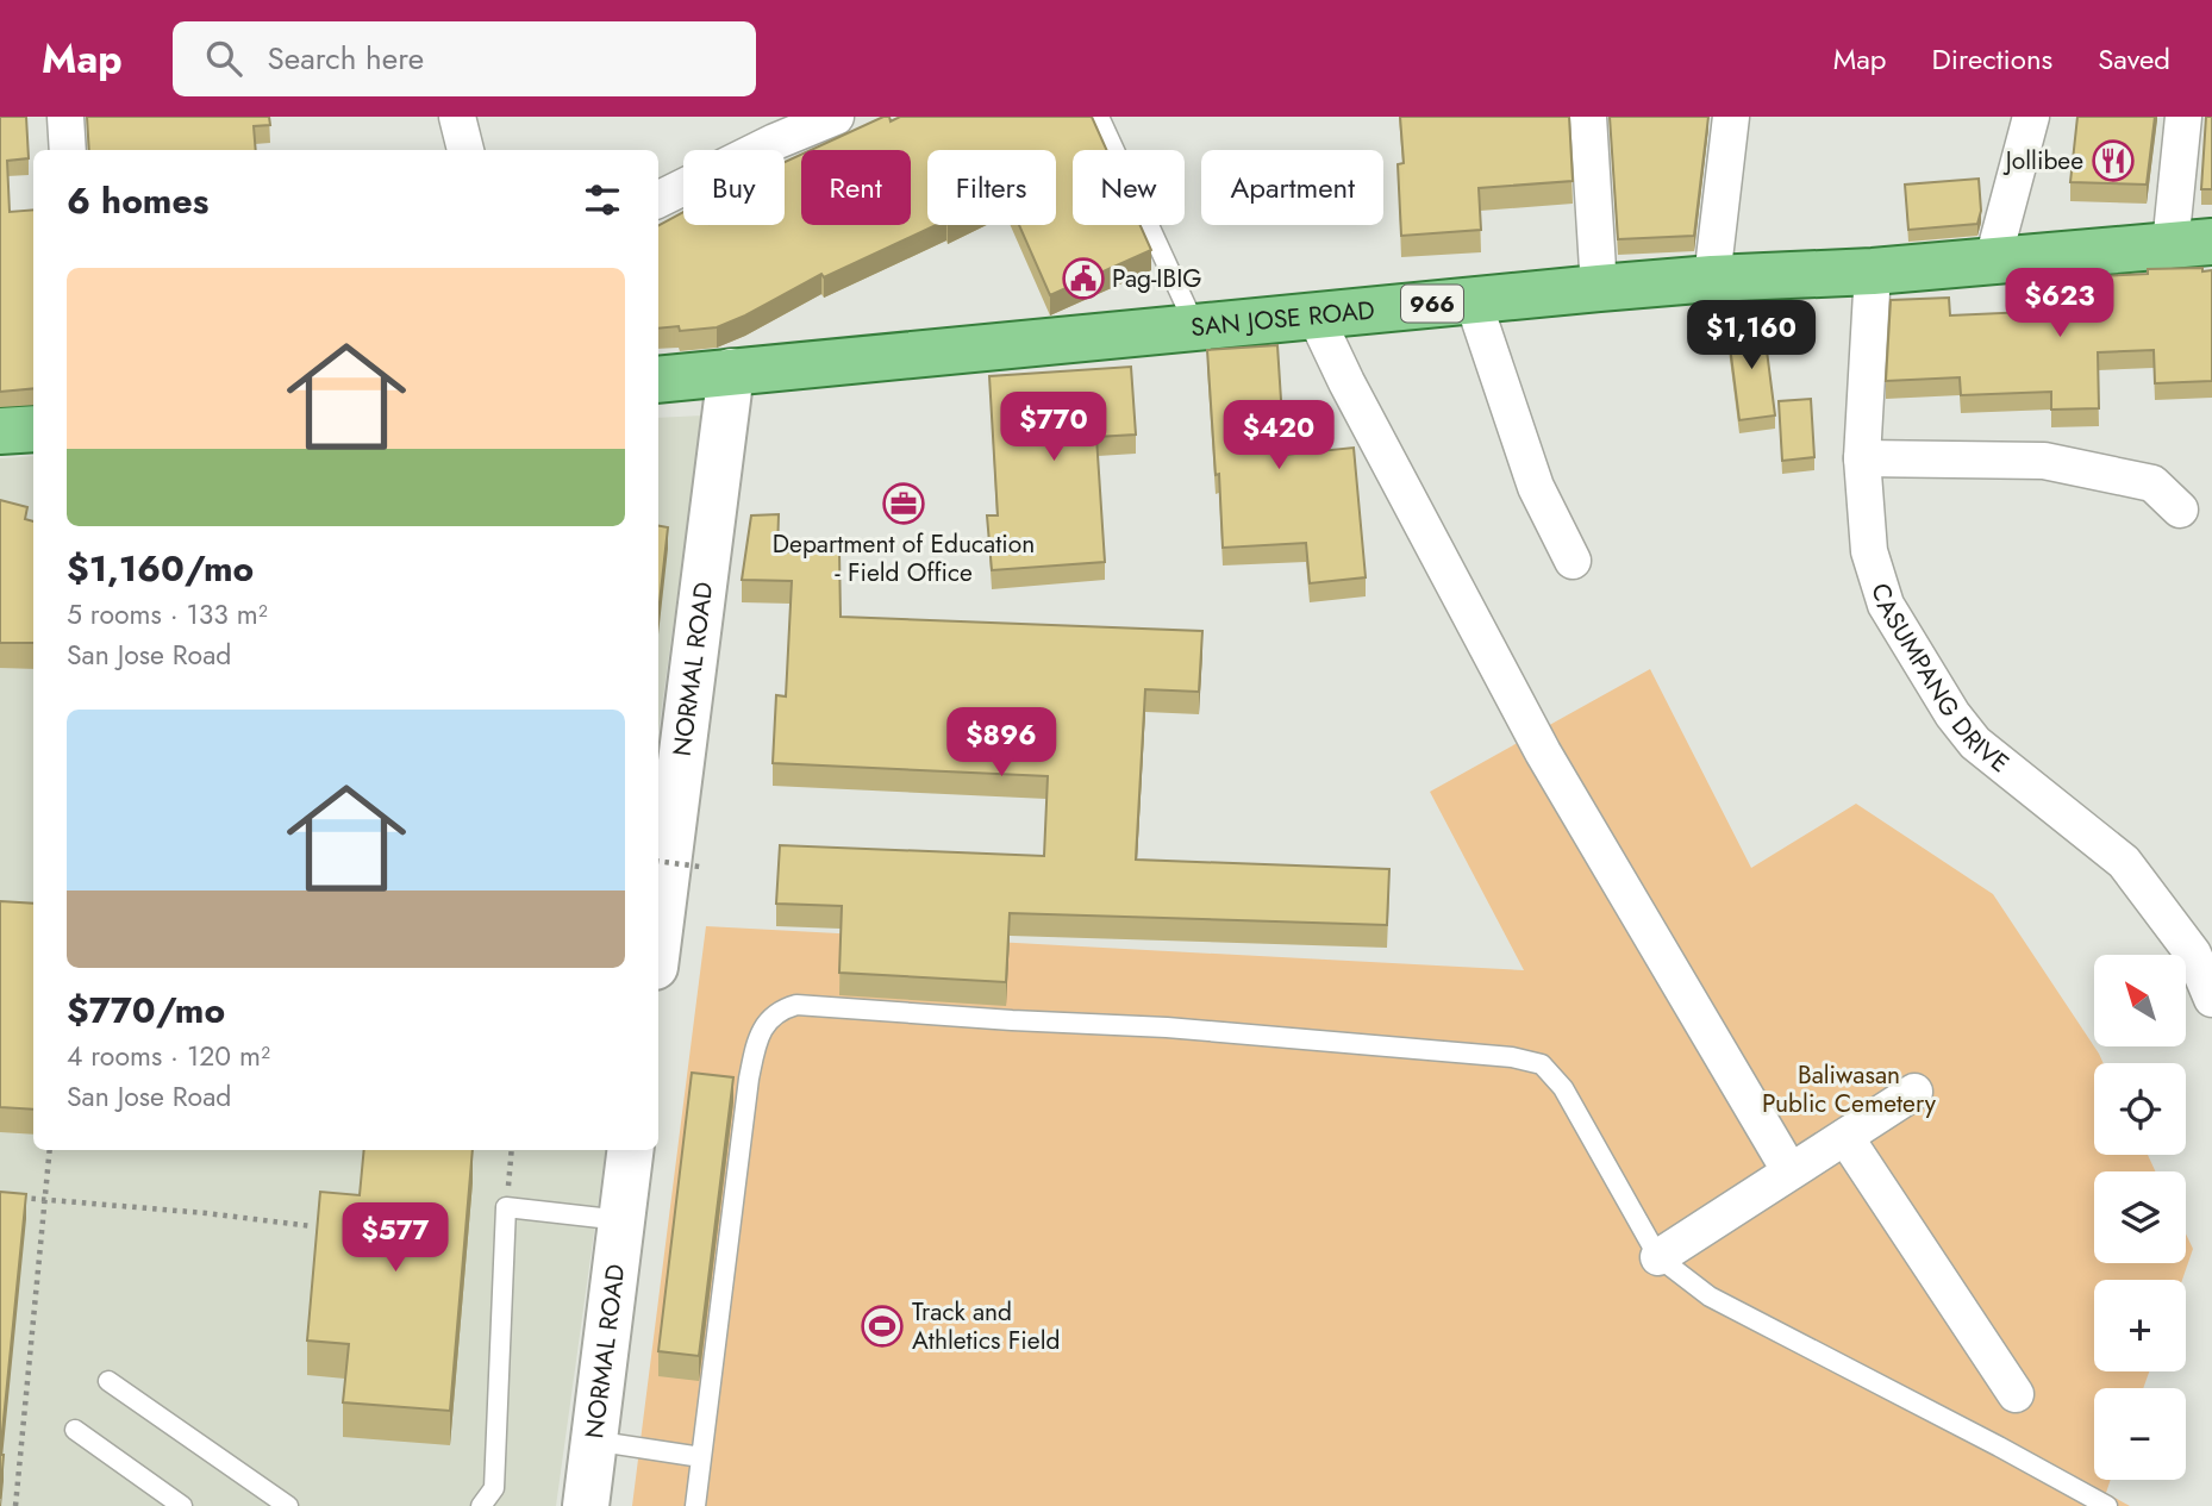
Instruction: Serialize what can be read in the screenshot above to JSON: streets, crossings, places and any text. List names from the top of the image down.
{
  "streets": {
    "main road": ["966", "SAN JOSE ROAD"],
    "street": ["NORMAL ROAD", "CASUMPANG DRIVE"]
  },
  "crossings": [
    ["SAN JOSE ROAD", "NORMAL ROAD"],
    ["SAN JOSE ROAD", "CASUMPANG DRIVE"]
  ],
  "parks": ["Baliwasan Public Cemetery"],
  "places": {
    "restaurant": ["Jollibee"],
    "public building": ["Pag-IBIG"],
    "office": ["Department of Education - Field Office"],
    "sports": ["Track and Athletics Field"]
  },
  "north": "top left",
  "page": {
    "header": "Map",
    "search": "Search here",
    "nav": ["Map", "Directions", "Saved"],
    "chip": [
      "Buy",
      "Rent",
      "Filters",
      "New",
      "Apartment"
    ],
    "heading": "6 homes",
    "list": [
      {
        "name": "$1,160/mo",
        "note": "5 rooms · 133 m² · San Jose Road"
      },
      {
        "name": "$770/mo",
        "note": "4 rooms · 120 m² · San Jose Road"
      }
    ],
    "price": [
      "$623",
      "$1,160",
      "$770",
      "$420",
      "$896",
      "$577"
    ],
    "map_buttons": ["+", "−"]
  }
}
